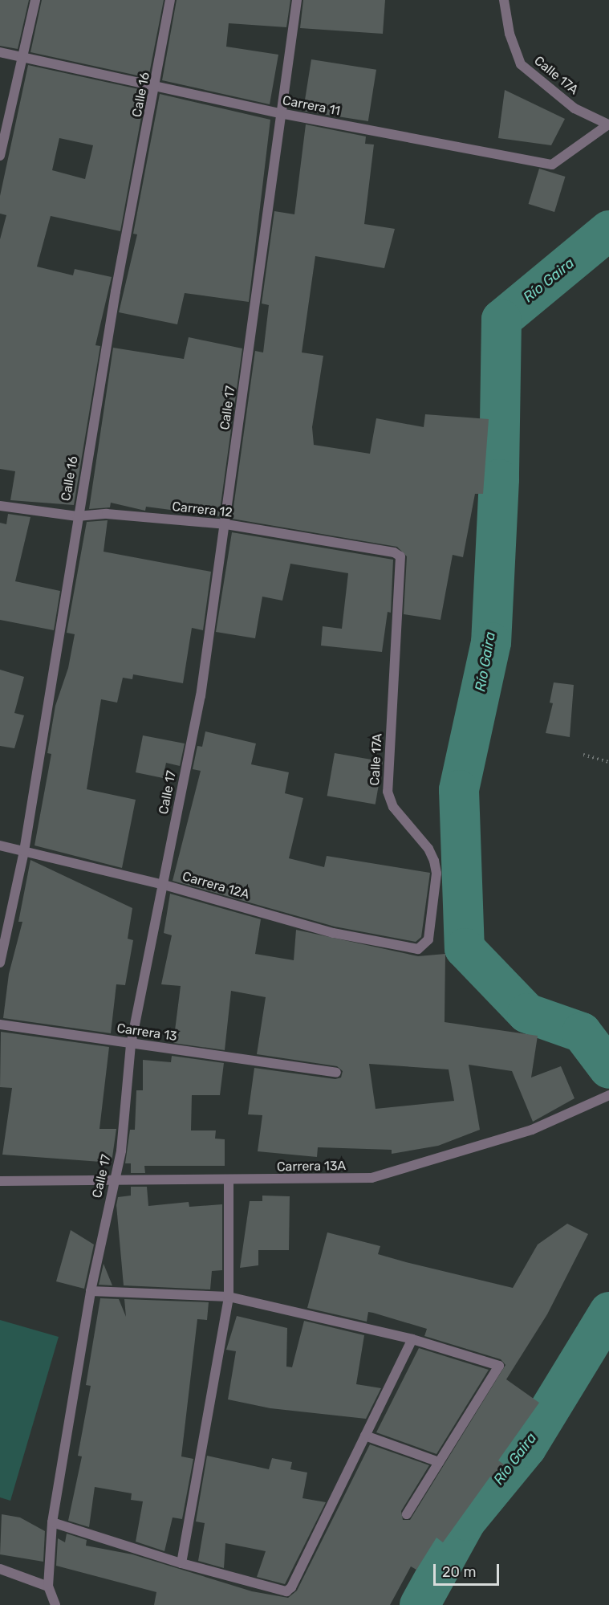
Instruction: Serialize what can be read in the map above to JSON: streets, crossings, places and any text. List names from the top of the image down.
{
  "streets": {
    "street": [
      "Calle 17A",
      "Calle 16",
      "Carrera 11",
      "Calle 17",
      "Carrera 12",
      "Carrera 12A",
      "Carrera 13",
      "Carrera 13A"
    ]
  },
  "crossings": [
    ["Calle 17A", "Carrera 11"],
    ["Calle 17A", "Carrera 12"],
    ["Calle 17A", "Carrera 12A"],
    ["Calle 16", "Carrera 11"],
    ["Calle 16", "Carrera 12"],
    ["Calle 16", "Carrera 12A"],
    ["Carrera 11", "Calle 17"],
    ["Calle 17", "Carrera 12"],
    ["Calle 17", "Carrera 12A"],
    ["Calle 17", "Carrera 13"],
    ["Calle 17", "Carrera 13A"]
  ],
  "water": ["Río Gaira"],
  "scale_bar": "20 m"
}
